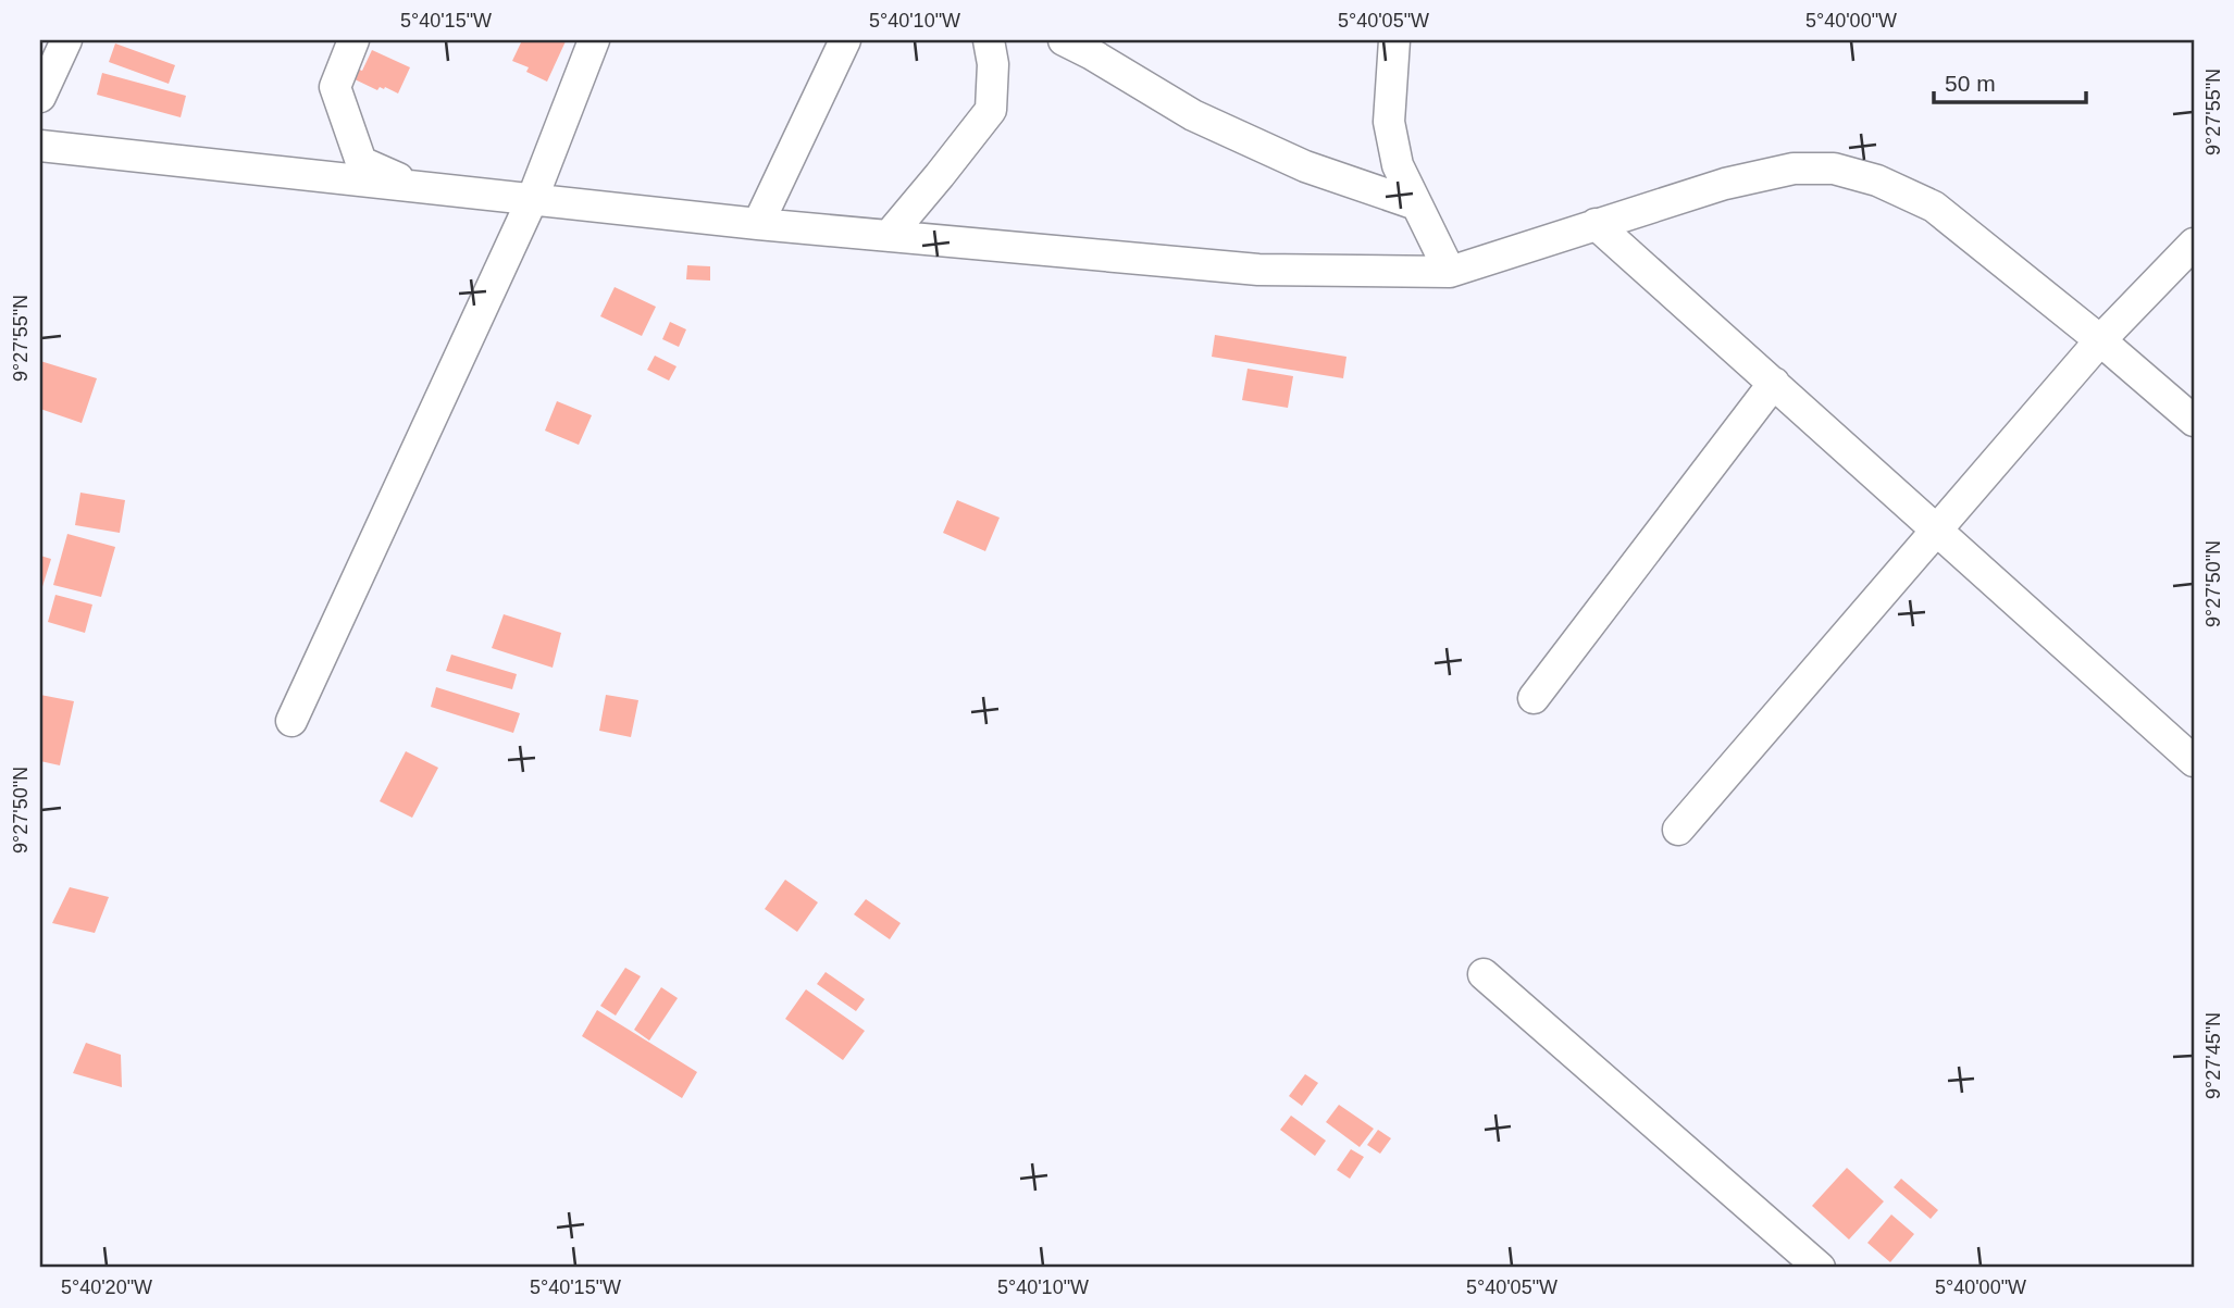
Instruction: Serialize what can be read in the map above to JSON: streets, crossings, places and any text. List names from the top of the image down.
{
  "scale_bar": "50 m",
  "coordinates": [
    "5°40'15\"W",
    "5°40'10\"W",
    "5°40'05\"W",
    "5°40'00\"W",
    "9°27'55\"N",
    "9°27'50\"N",
    "9°27'45\"N",
    "5°40'20\"W"
  ]
}
